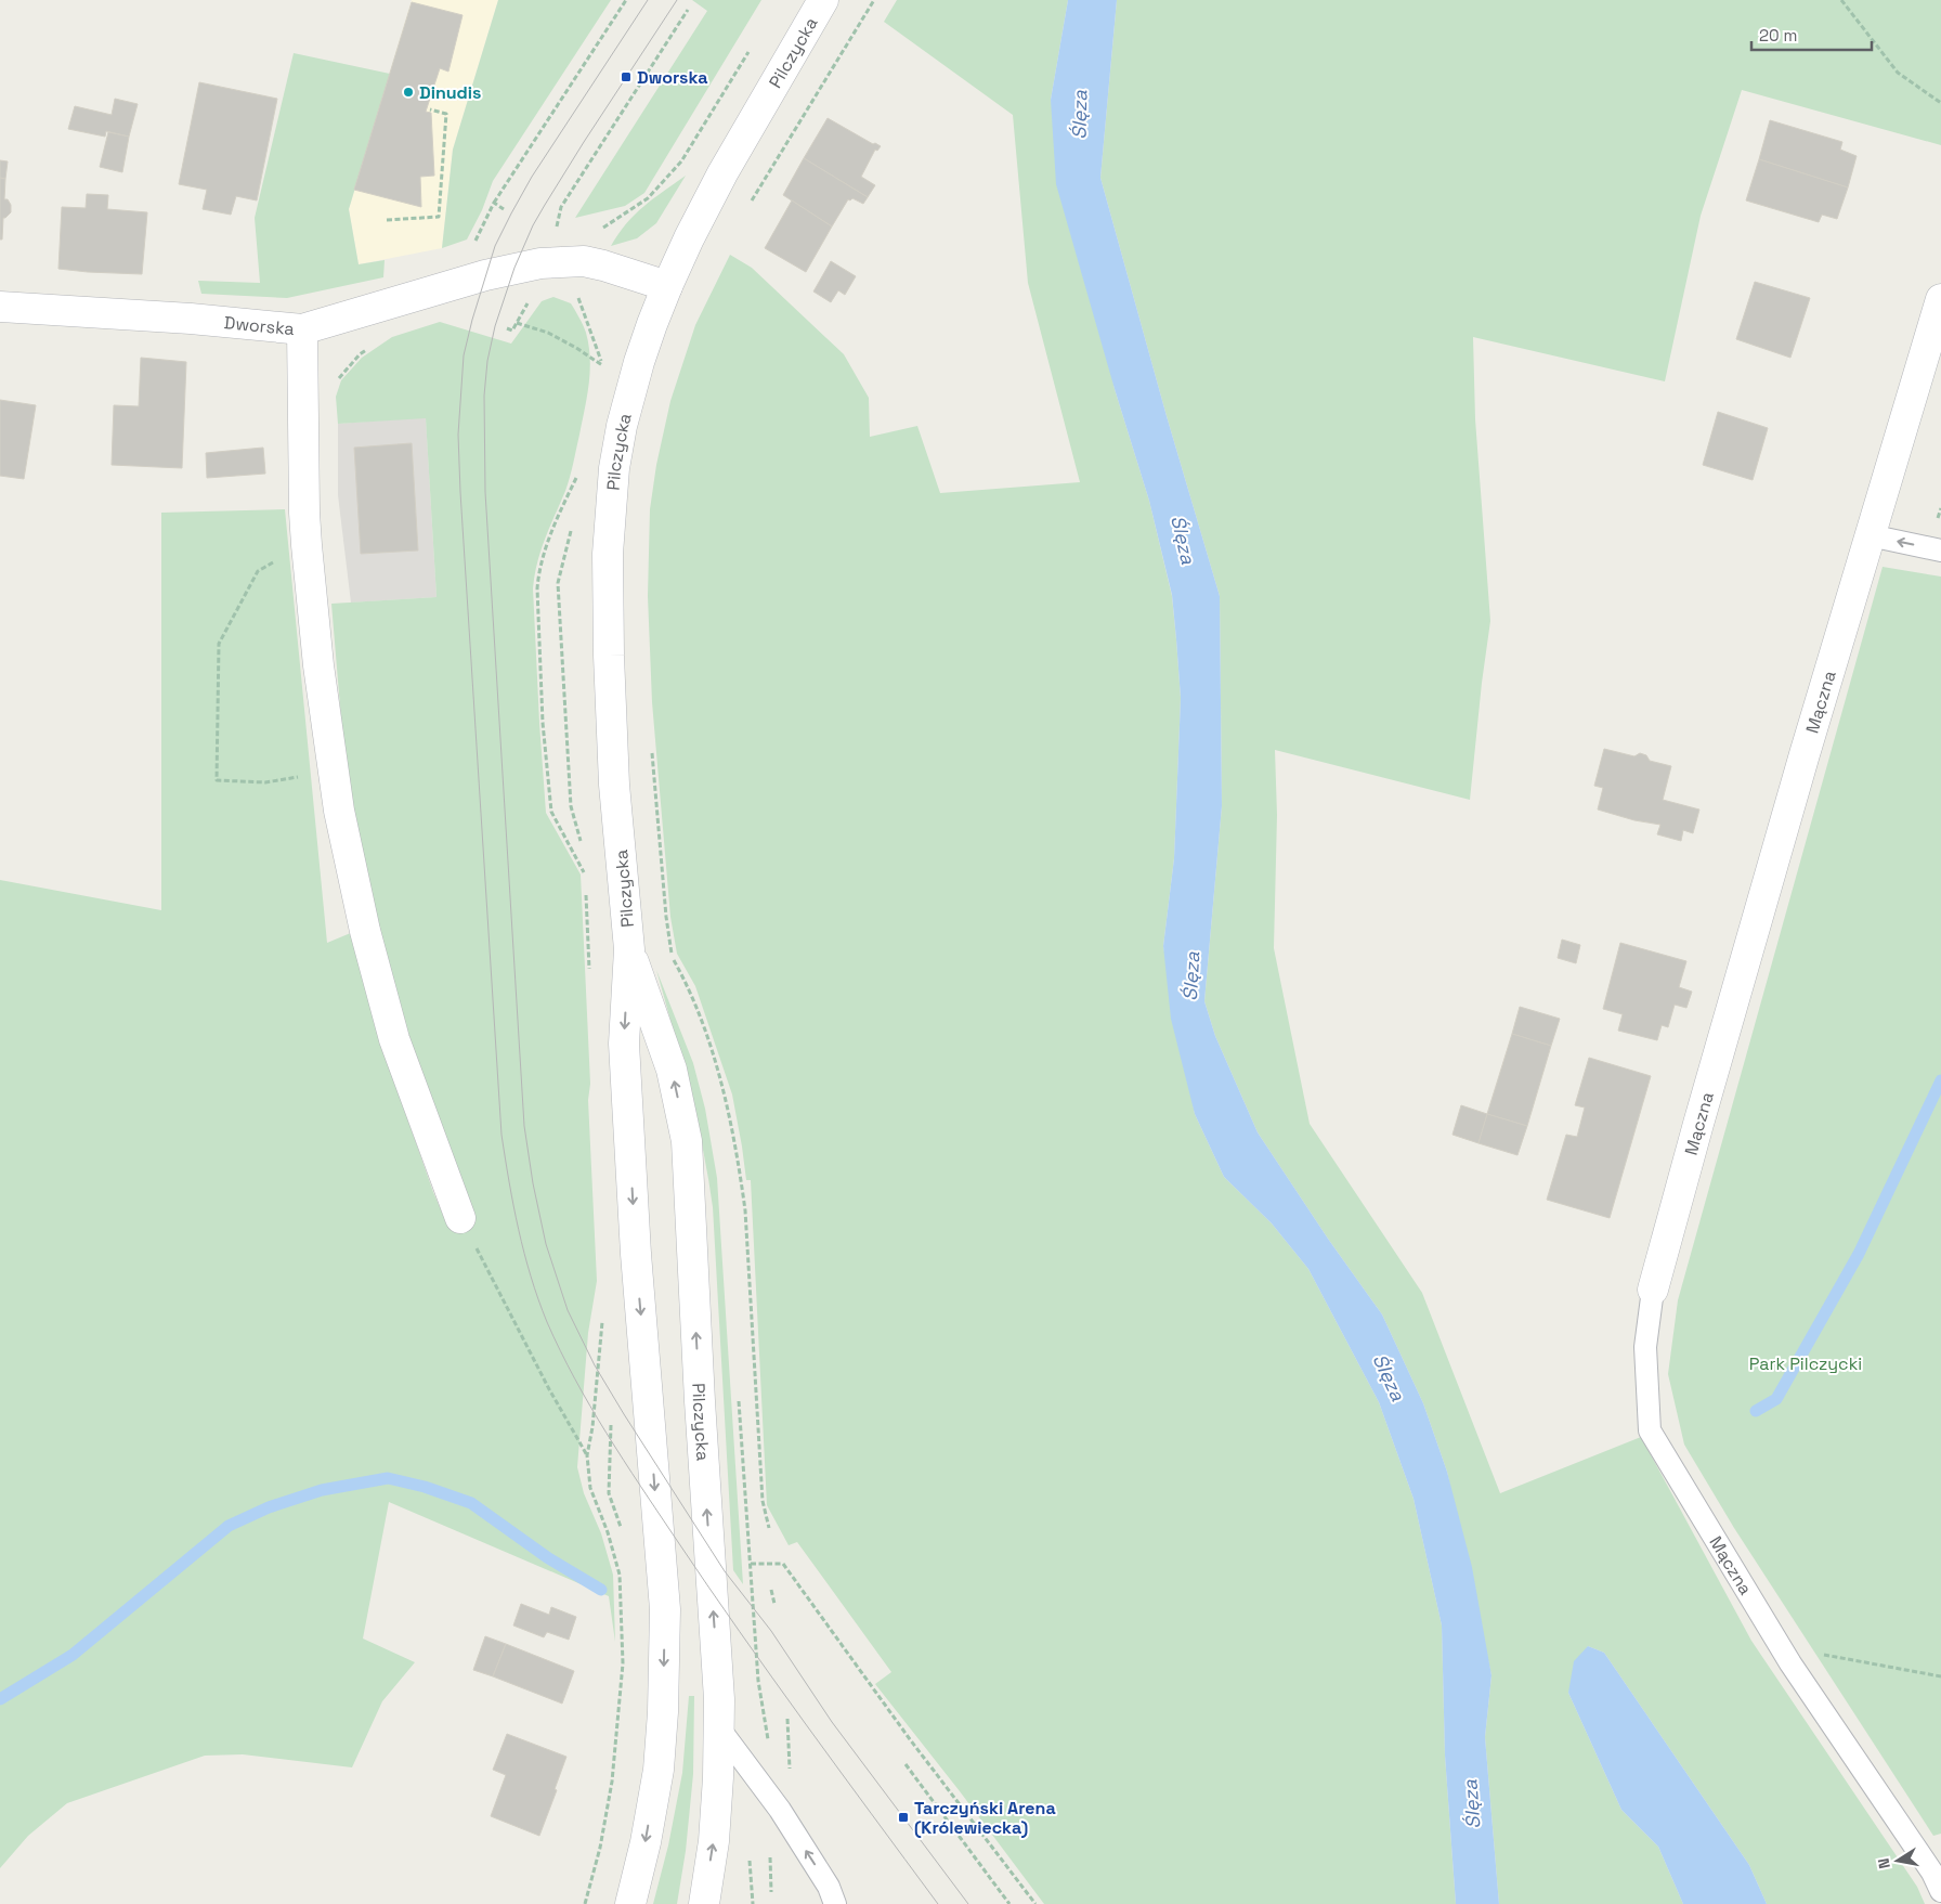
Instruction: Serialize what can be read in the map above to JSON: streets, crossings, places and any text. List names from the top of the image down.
{
  "streets": {
    "street": ["Pilczycka", "Dworska", "Mączna"]
  },
  "crossings": [
    ["Pilczycka", "Dworska"]
  ],
  "water": ["Ślęza"],
  "parks": ["Park Pilczycki"],
  "places": {
    "transit": ["Dworska", "Tarczyński Arena (Królewiecka)"],
    "other": ["Dinudis"]
  },
  "scale_bar": "20 m",
  "north": "left"
}
